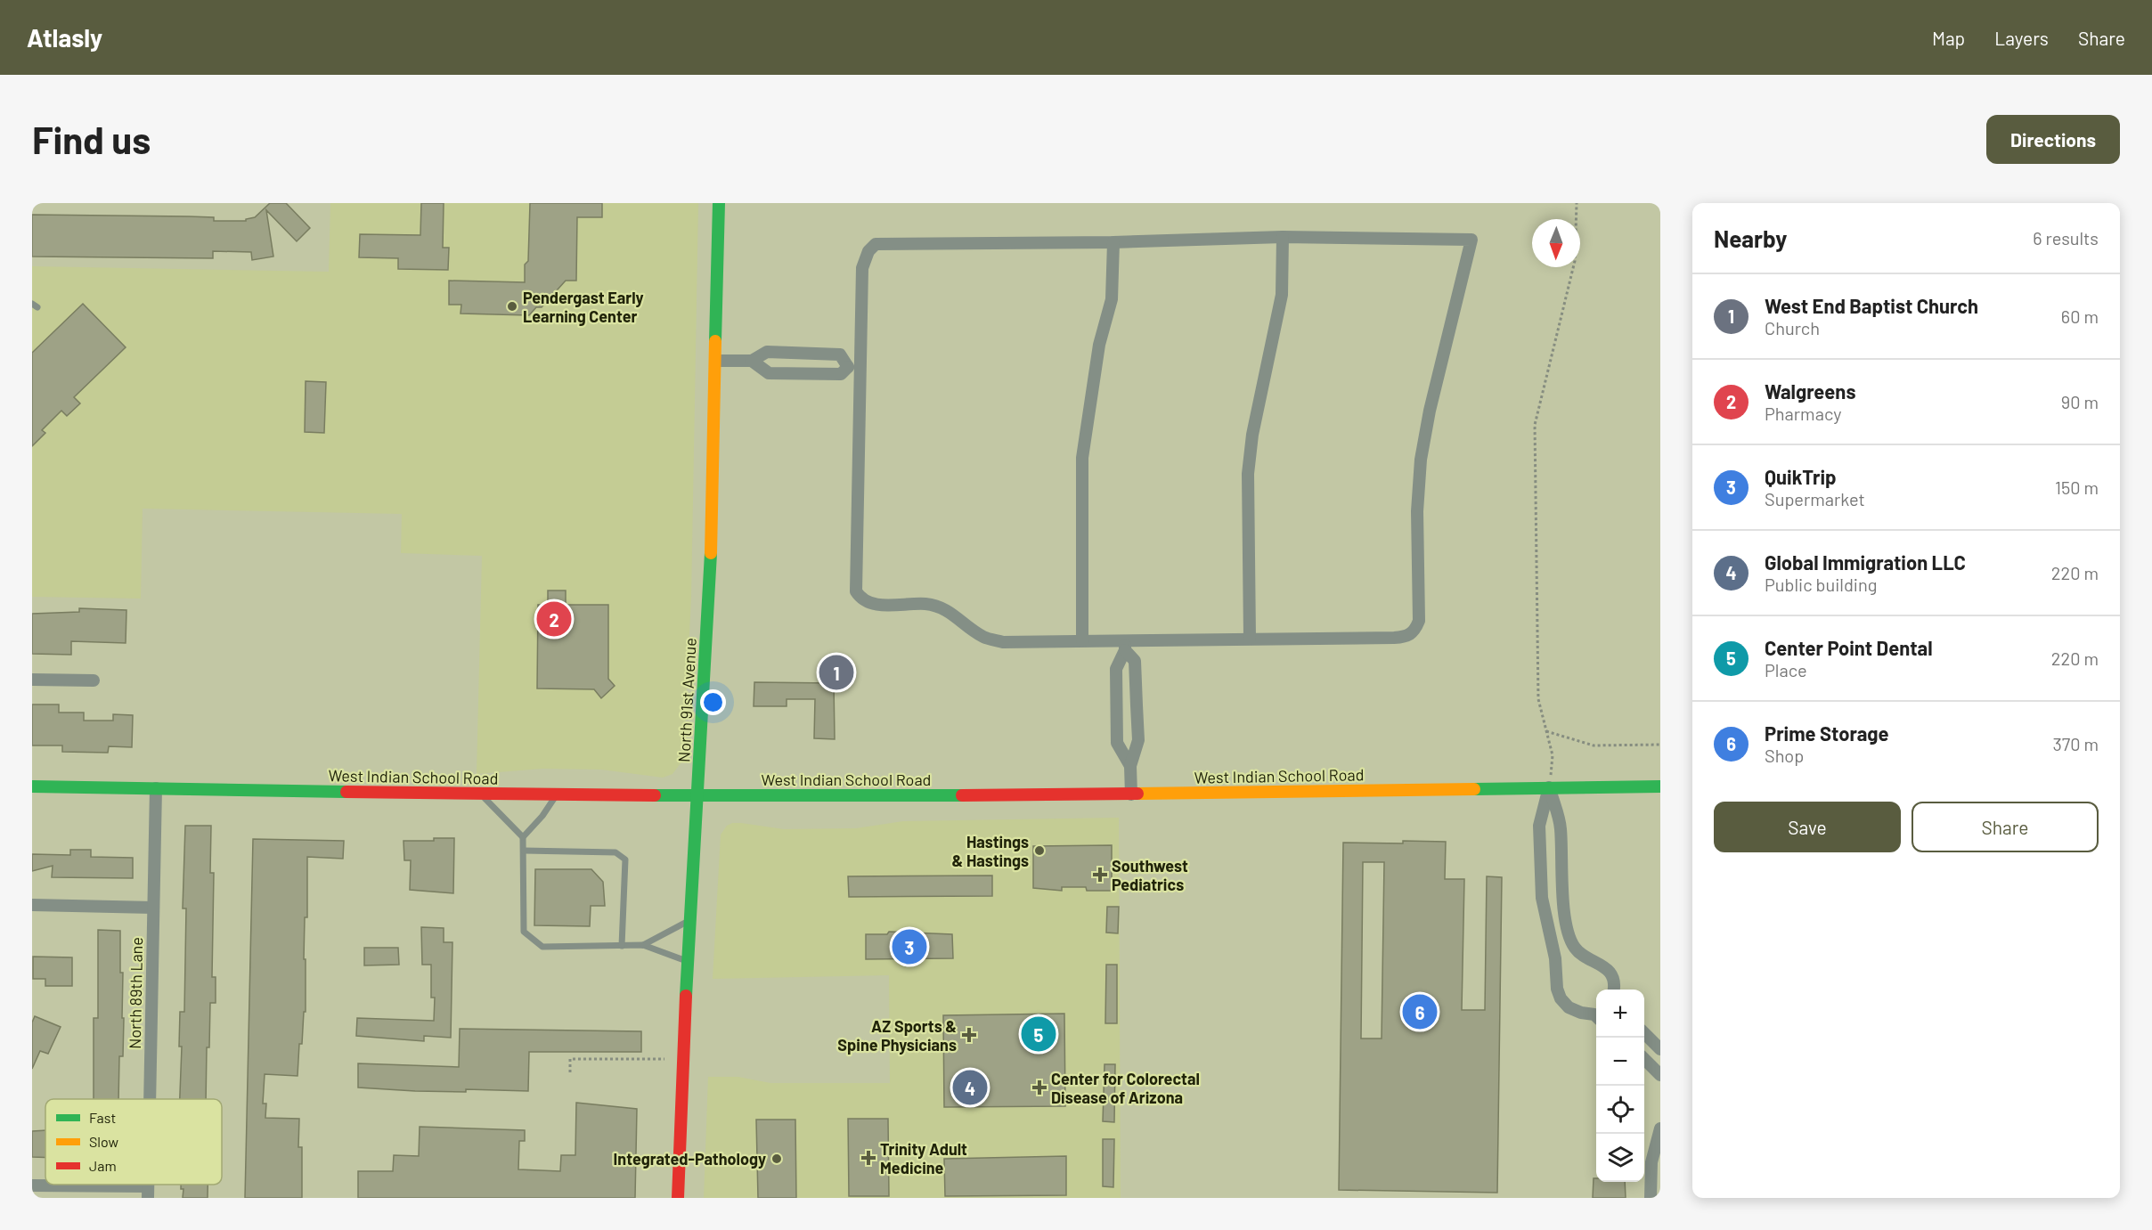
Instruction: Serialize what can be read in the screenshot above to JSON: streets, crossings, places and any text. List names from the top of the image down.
{
  "streets": {
    "main road": ["North 91st Avenue", "West Indian School Road"],
    "street": ["North 89th Lane"]
  },
  "crossings": [
    ["North 91st Avenue", "West Indian School Road"],
    ["West Indian School Road", "North 89th Lane"]
  ],
  "places": {
    "other": ["Pendergast Early Learning Center", "Hastings & Hastings", "Integrated-Pathology"],
    "health": [
      "Southwest Pediatrics",
      "AZ Sports & Spine Physicians",
      "Center for Colorectal Disease of Arizona",
      "Trinity Adult Medicine"
    ]
  },
  "legend": ["Fast", "Slow", "Jam"],
  "north": "bottom",
  "page": {
    "header": "Atlasly",
    "nav": ["Map", "Layers", "Share"],
    "buttons": [
      "Directions",
      ["Save", "Share"]
    ],
    "title": "Find us",
    "heading": ["Nearby", "6 results"],
    "list": [
      {
        "mark": "1",
        "name": "West End Baptist Church",
        "note": "Church",
        "value": "60 m"
      },
      {
        "mark": "2",
        "name": "Walgreens",
        "note": "Pharmacy",
        "value": "90 m"
      },
      {
        "mark": "3",
        "name": "QuikTrip",
        "note": "Supermarket",
        "value": "150 m"
      },
      {
        "mark": "4",
        "name": "Global Immigration LLC",
        "note": "Public building",
        "value": "220 m"
      },
      {
        "mark": "5",
        "name": "Center Point Dental",
        "note": "Place",
        "value": "220 m"
      },
      {
        "mark": "6",
        "name": "Prime Storage",
        "note": "Shop",
        "value": "370 m"
      }
    ],
    "pins": [
      "2",
      "1",
      "3",
      "6",
      "5",
      "4"
    ],
    "map_buttons": ["+", "−"]
  }
}
